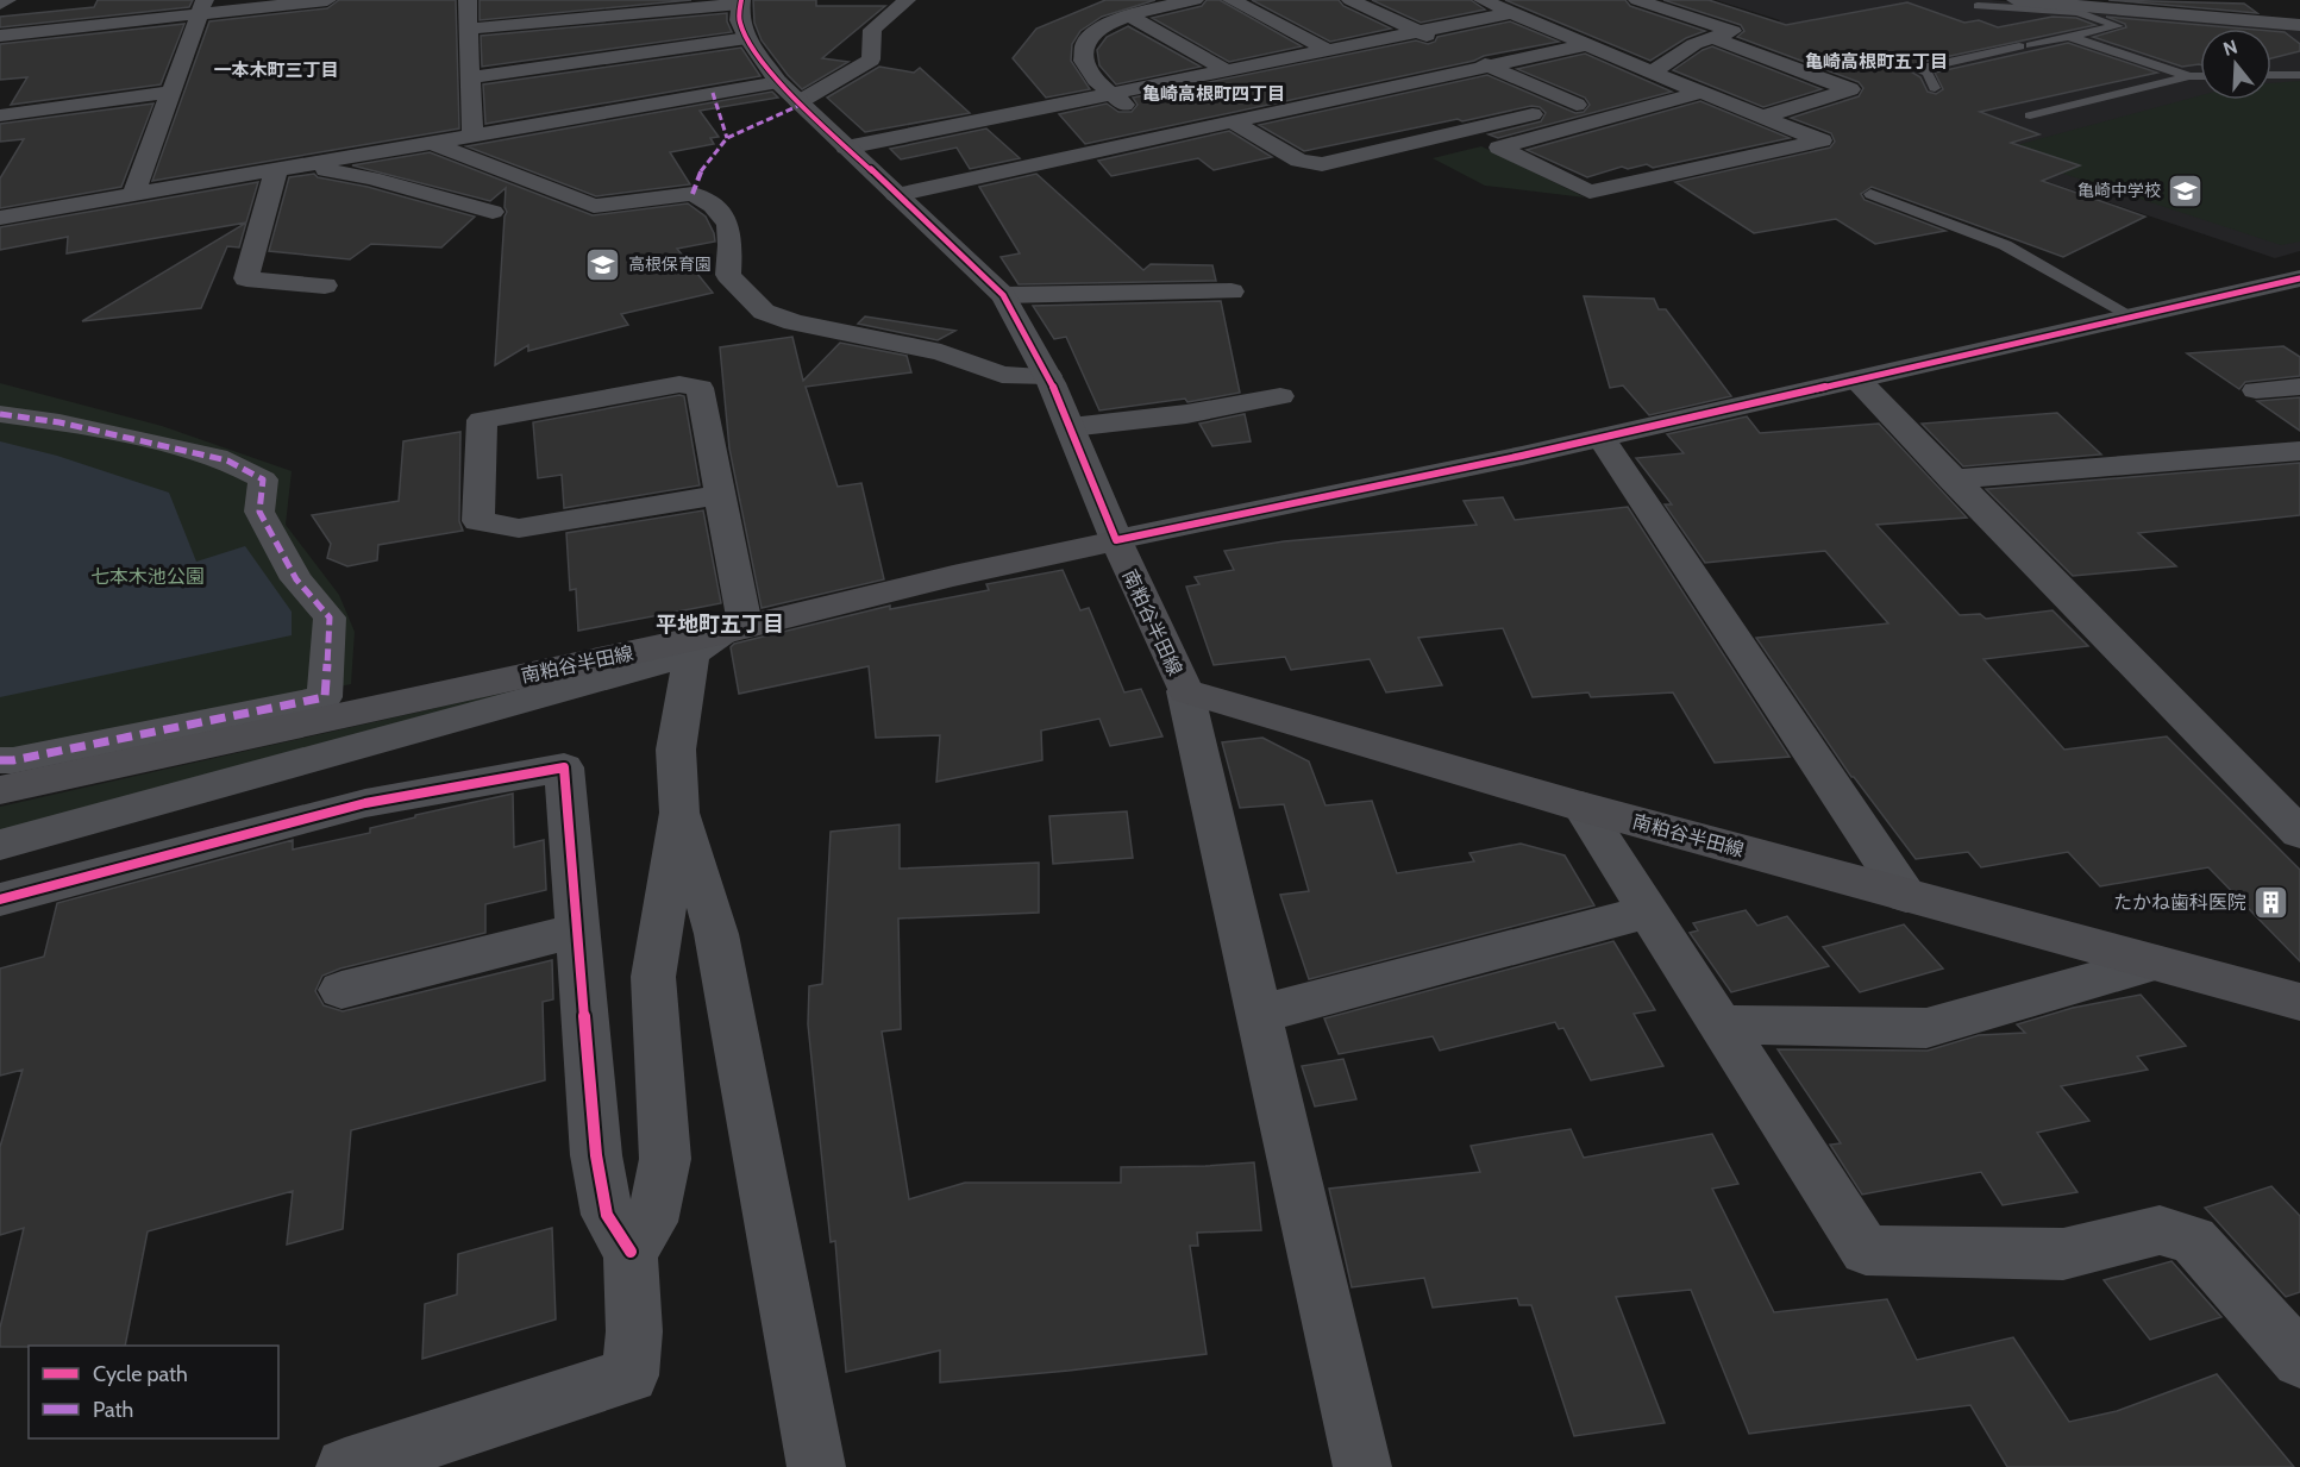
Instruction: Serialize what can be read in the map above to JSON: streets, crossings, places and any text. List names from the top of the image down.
{
  "streets": {
    "main road": ["南粕谷半田線"]
  },
  "districts": [
    "亀崎高根町五丁目",
    "一本木町三丁目",
    "亀崎高根町四丁目",
    "平地町五丁目"
  ],
  "parks": ["七本木池公園"],
  "places": {
    "school or university": ["亀崎中学校", "高根保育園"],
    "building": ["たかね歯科医院"]
  },
  "legend": ["Cycle path", "Path"],
  "north": "top"
}
